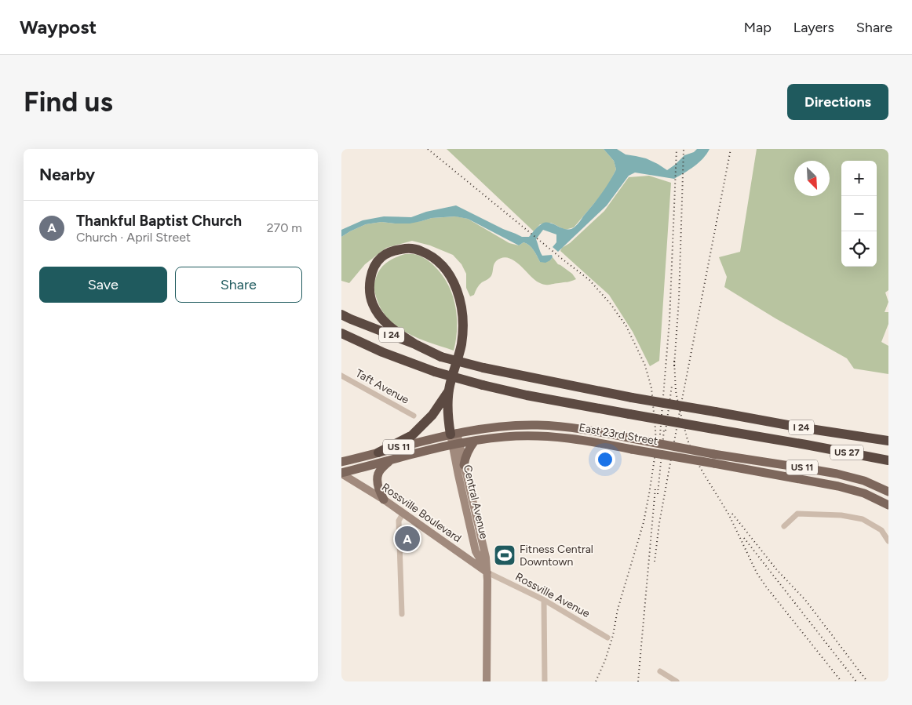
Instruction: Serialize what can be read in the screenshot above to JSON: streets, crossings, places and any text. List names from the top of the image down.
{
  "streets": {
    "highway": ["I 24", "US 27"],
    "main road": [
      "East 23rd Street",
      "US 11",
      "Central Avenue",
      "Rossville Boulevard"
    ],
    "street": ["Taft Avenue", "Rossville Avenue"]
  },
  "crossings": [
    ["I 24", "US 27"],
    ["East 23rd Street", "Central Avenue"],
    ["East 23rd Street", "Rossville Boulevard"],
    ["Central Avenue", "Rossville Boulevard"],
    ["Central Avenue", "Rossville Avenue"],
    ["Rossville Boulevard", "Rossville Avenue"]
  ],
  "places": {
    "sports": ["Fitness Central Downtown"]
  },
  "north": "bottom right",
  "page": {
    "header": "Waypost",
    "nav": ["Map", "Layers", "Share"],
    "buttons": [
      "Directions",
      ["Save", "Share"]
    ],
    "title": "Find us",
    "heading": "Nearby",
    "map_buttons": ["+", "−"],
    "list": [
      {
        "mark": "A",
        "name": "Thankful Baptist Church",
        "note": "Church · April Street",
        "value": "270 m"
      }
    ],
    "pins": "A"
  }
}
